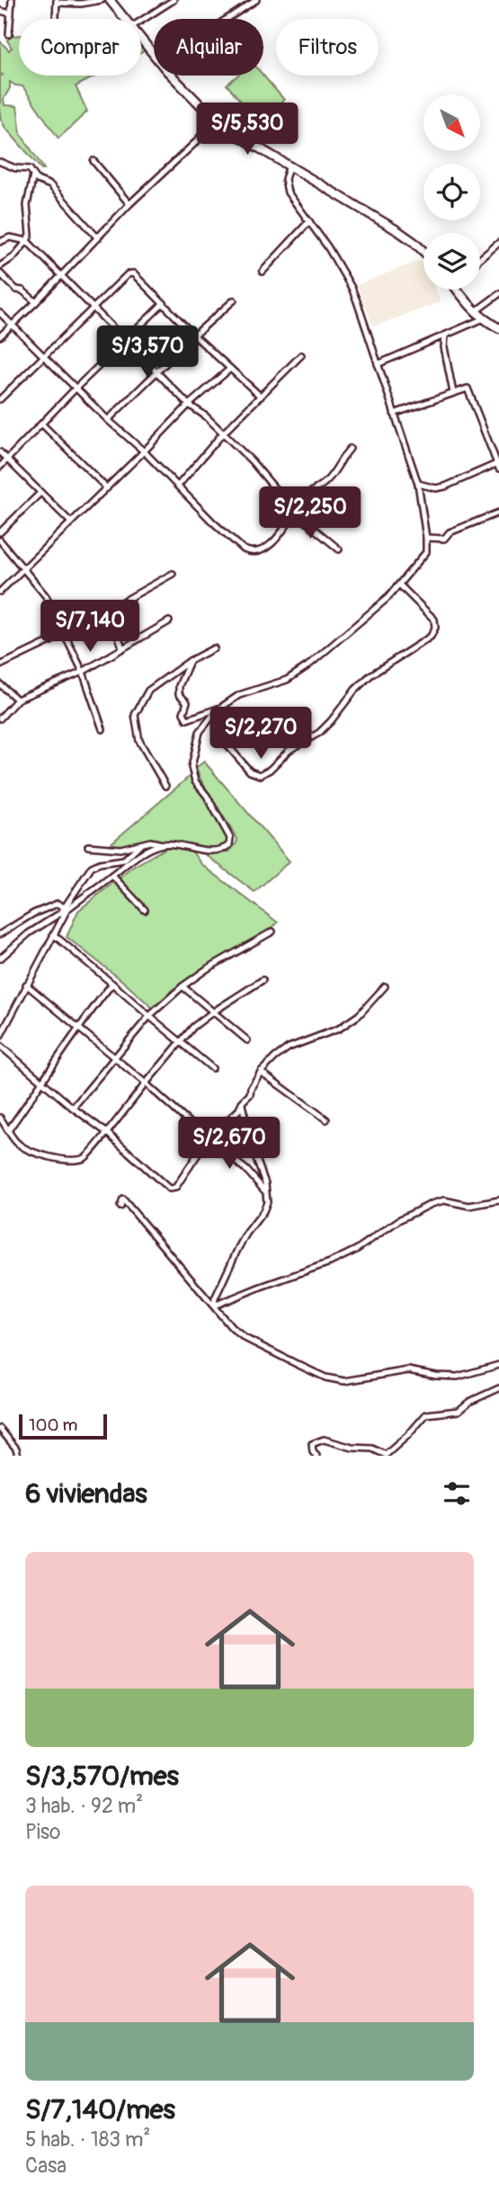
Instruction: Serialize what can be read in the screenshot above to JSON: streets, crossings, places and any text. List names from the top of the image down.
{
  "scale_bar": "100 m",
  "north": "bottom right",
  "page": {
    "chip": ["Comprar", "Alquilar", "Filtros"],
    "price": [
      "S/5,530",
      "S/3,570",
      "S/2,250",
      "S/7,140",
      "S/2,270",
      "S/2,670"
    ],
    "scale": "100 m",
    "heading": "6 viviendas",
    "list": [
      {
        "name": "S/3,570/mes",
        "note": "3 hab. · 92 m² · Piso"
      },
      {
        "name": "S/7,140/mes",
        "note": "5 hab. · 183 m² · Casa"
      }
    ]
  }
}
